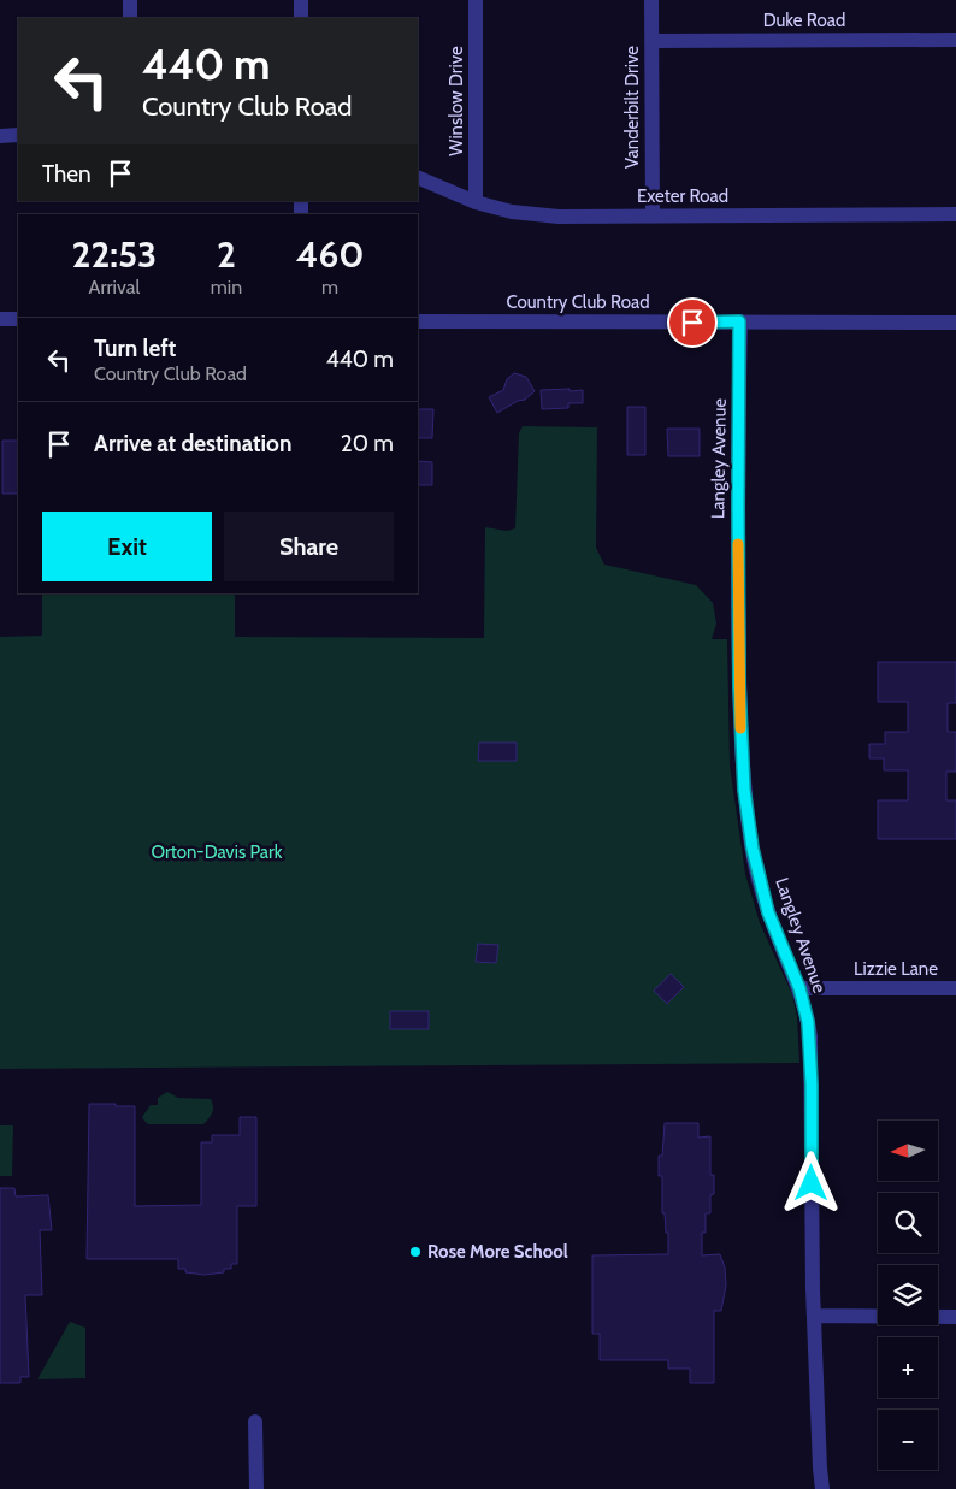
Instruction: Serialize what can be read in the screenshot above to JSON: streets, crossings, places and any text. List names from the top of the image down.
{
  "streets": {
    "street": [
      "Duke Road",
      "Winslow Drive",
      "Vanderbilt Drive",
      "Exeter Road",
      "Country Club Road",
      "Langley Avenue",
      "Lizzie Lane"
    ]
  },
  "crossings": [
    ["Duke Road", "Vanderbilt Drive"],
    ["Winslow Drive", "Exeter Road"],
    ["Vanderbilt Drive", "Exeter Road"],
    ["Country Club Road", "Langley Avenue"],
    ["Langley Avenue", "Lizzie Lane"]
  ],
  "parks": ["Orton-Davis Park"],
  "places": ["Rose More School"],
  "north": "left",
  "page": {
    "turn": ["440 m", "Country Club Road"],
    "then": "Then",
    "eta": [
      "22:53",
      "Arrival",
      "2",
      "min",
      "460",
      "m"
    ],
    "list": [
      {
        "name": "Turn left",
        "note": "Country Club Road",
        "value": "440 m"
      },
      {
        "name": "Arrive at destination",
        "value": "20 m"
      }
    ],
    "buttons": ["Exit", "Share"],
    "map_buttons": ["+", "−"]
  }
}
